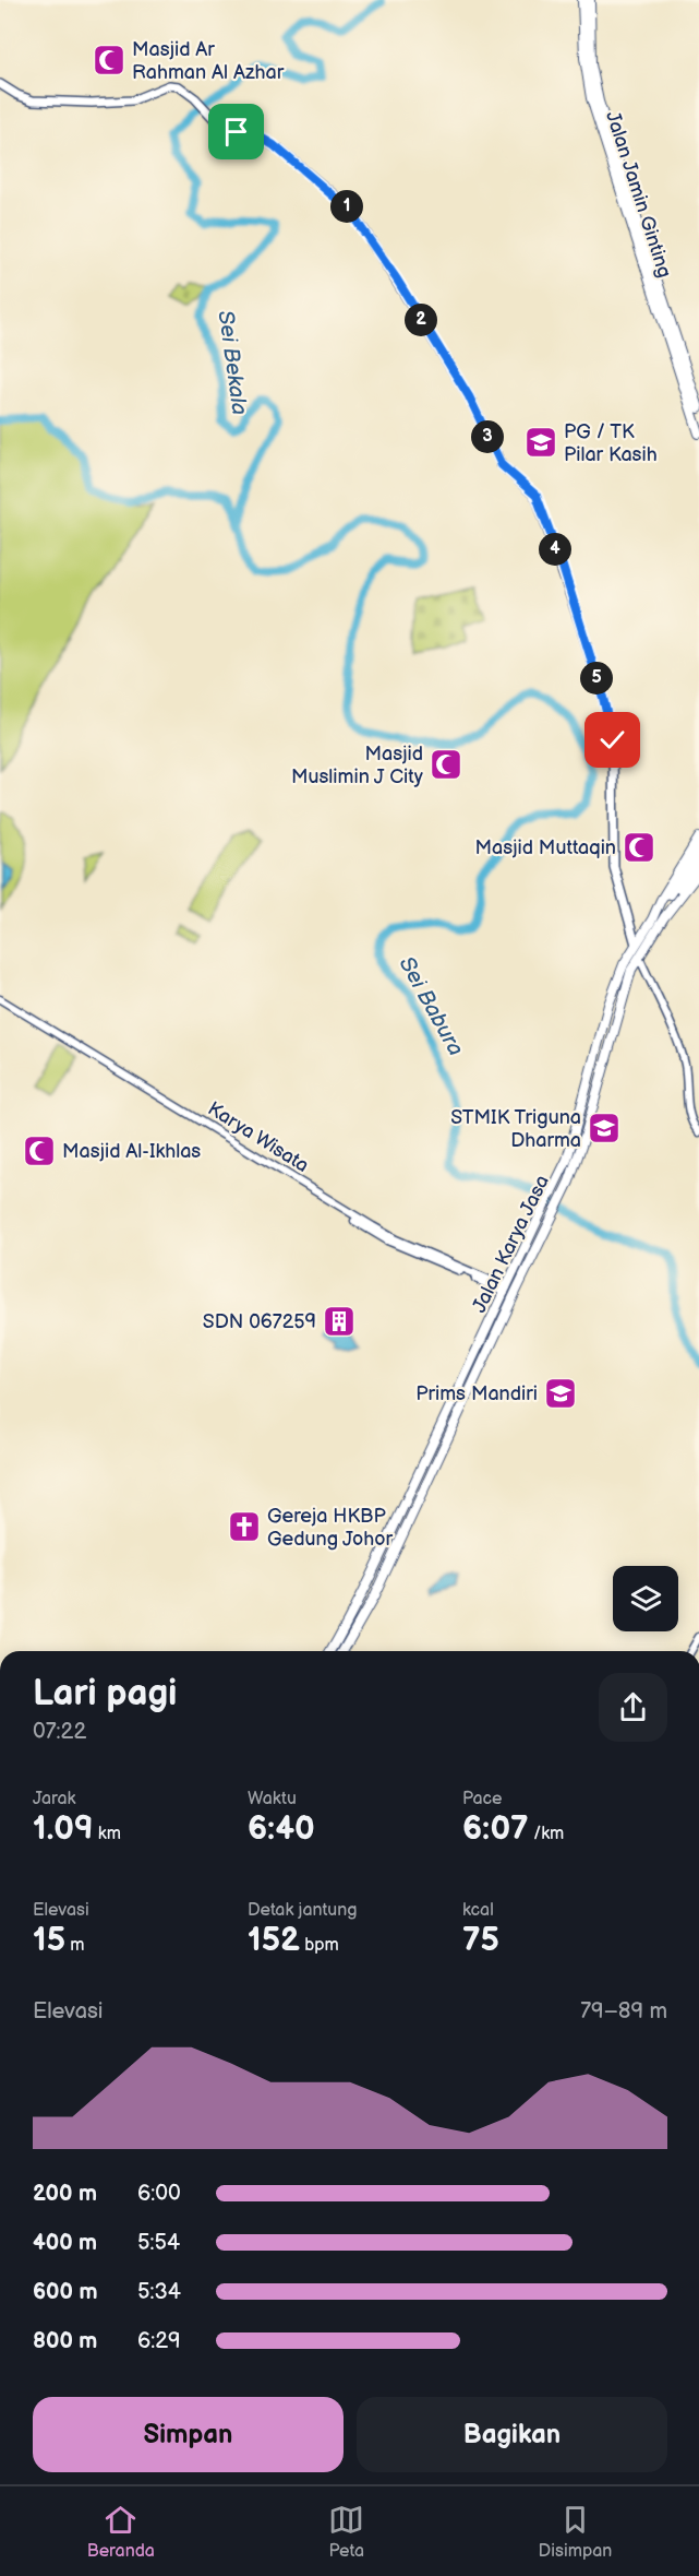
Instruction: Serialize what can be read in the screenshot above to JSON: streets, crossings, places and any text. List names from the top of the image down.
{
  "streets": {
    "highway": ["Jalan Jamin Ginting", "Jalan Karya Jasa"],
    "street": ["Karya Wisata"]
  },
  "crossings": [
    ["Karya Wisata", "Jalan Karya Jasa"]
  ],
  "water": ["Sei Bekala", "Sei Babura"],
  "places": {
    "mosque": [
      "Masjid Ar Rahman Al Azhar",
      "Masjid Muslimin J City",
      "Masjid Muttaqin",
      "Masjid Al-Ikhlas"
    ],
    "school or university": ["PG / TK Pilar Kasih", "STMIK Triguna Dharma", "Prims Mandiri"],
    "building": ["SDN 067259"],
    "church": ["Gereja HKBP Gedung Johor"]
  },
  "page": {
    "pins": [
      "1",
      "2",
      "3",
      "4",
      "5"
    ],
    "heading": ["Lari pagi", "07:22"],
    "stats": [
      ["Jarak", "1.09 km"],
      ["Waktu", "6:40"],
      ["Pace", "6:07 /km"],
      ["Elevasi", "15 m"],
      ["Detak jantung", "152 bpm"],
      ["kcal", "75"]
    ],
    "chart": ["Elevasi", "79–89 m"],
    "list": [
      {
        "name": "200 m",
        "note": "6:00"
      },
      {
        "name": "400 m",
        "note": "5:54"
      },
      {
        "name": "600 m",
        "note": "5:34"
      },
      {
        "name": "800 m",
        "note": "6:29"
      }
    ],
    "buttons": ["Simpan", "Bagikan"],
    "tabs": ["Beranda", "Peta", "Disimpan"]
  }
}
